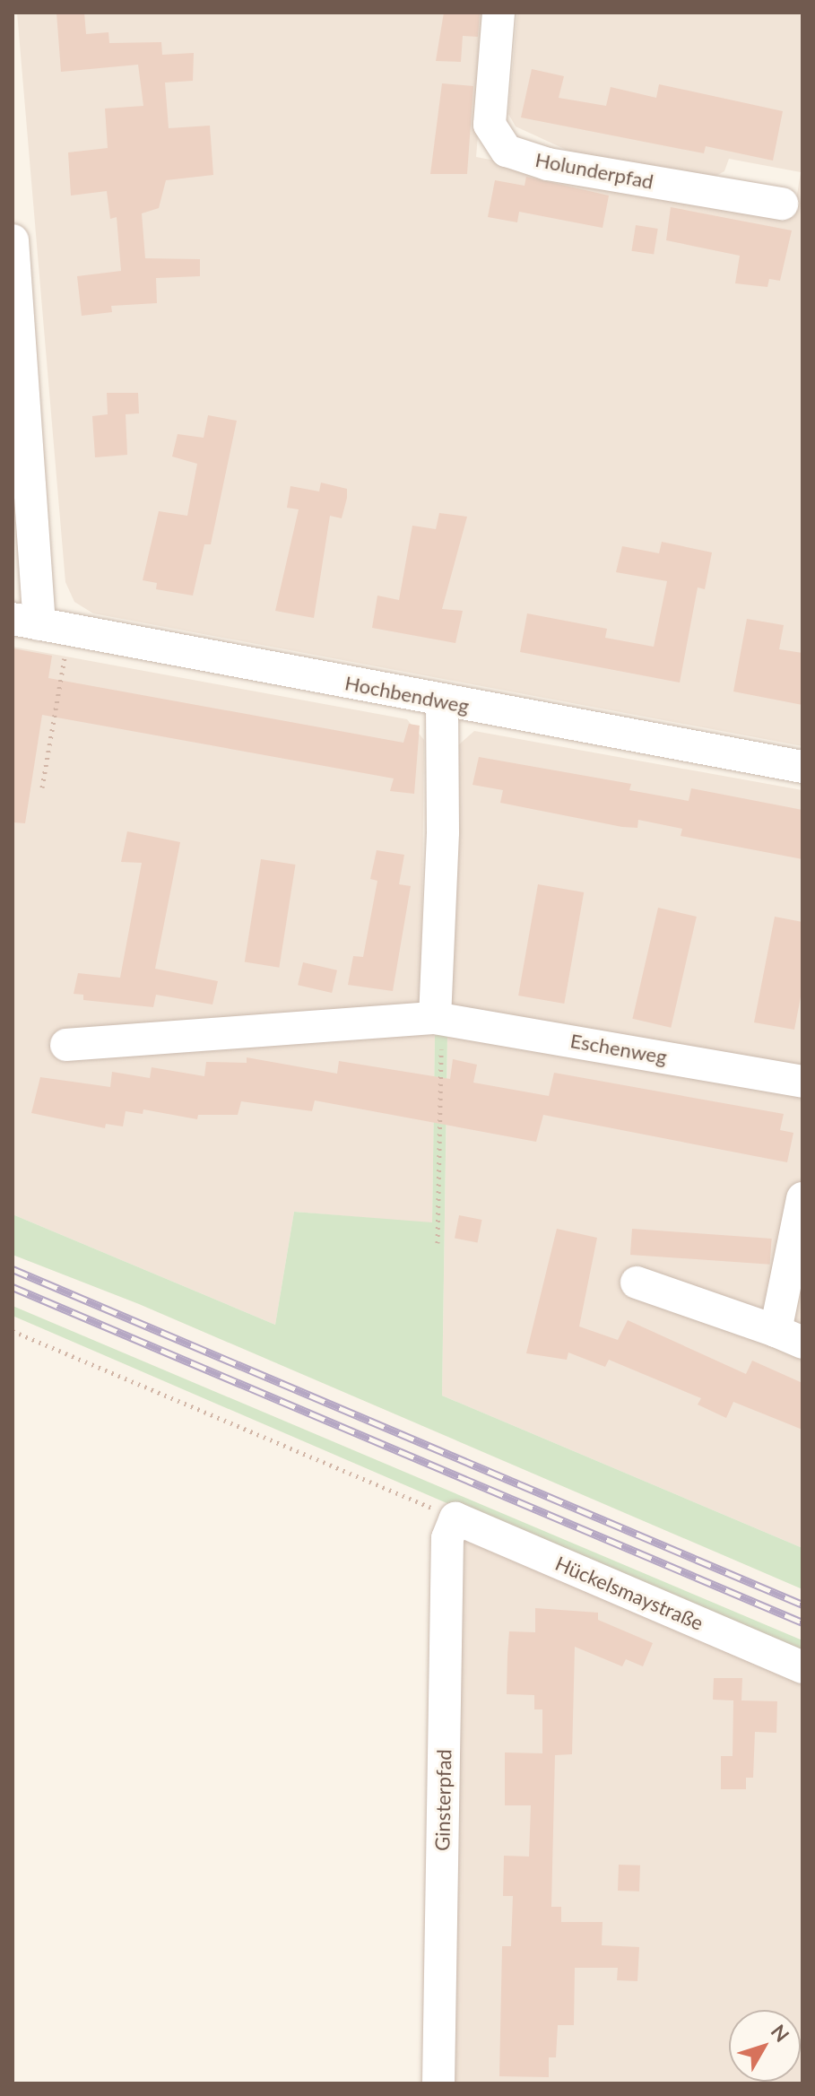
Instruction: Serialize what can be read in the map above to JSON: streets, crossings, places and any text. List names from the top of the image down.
{
  "streets": {
    "street": [
      "Holunderpfad",
      "Hochbendweg",
      "Eschenweg",
      "Hückelsmaystraße",
      "Ginsterpfad"
    ]
  },
  "crossings": [
    ["Hückelsmaystraße", "Ginsterpfad"]
  ],
  "north": "top right"
}
